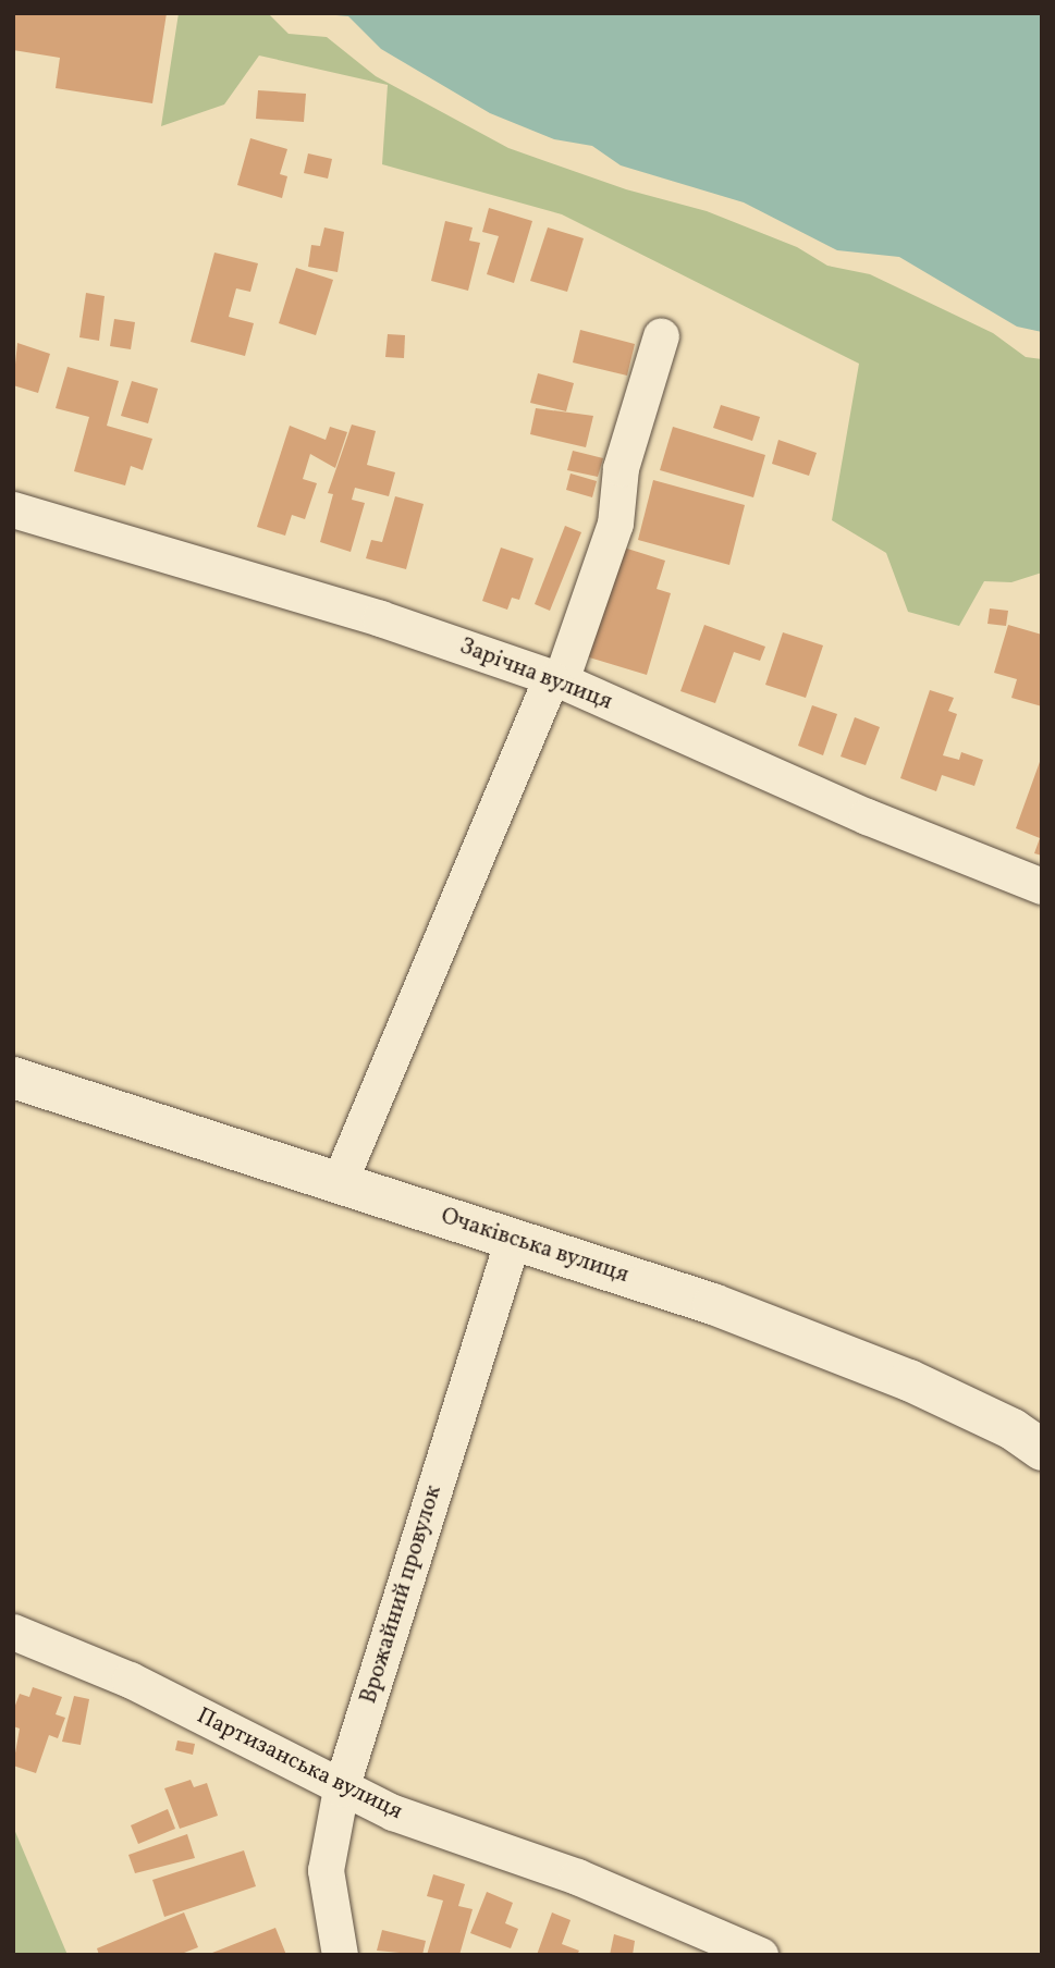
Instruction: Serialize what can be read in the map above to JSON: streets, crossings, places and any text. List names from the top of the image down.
{
  "streets": {
    "street": [
      "Зарічна вулиця",
      "Очаківська вулиця",
      "Врожайний провулок",
      "Партизанська вулиця"
    ]
  },
  "crossings": [
    ["Очаківська вулиця", "Врожайний провулок"],
    ["Врожайний провулок", "Партизанська вулиця"]
  ]
}
